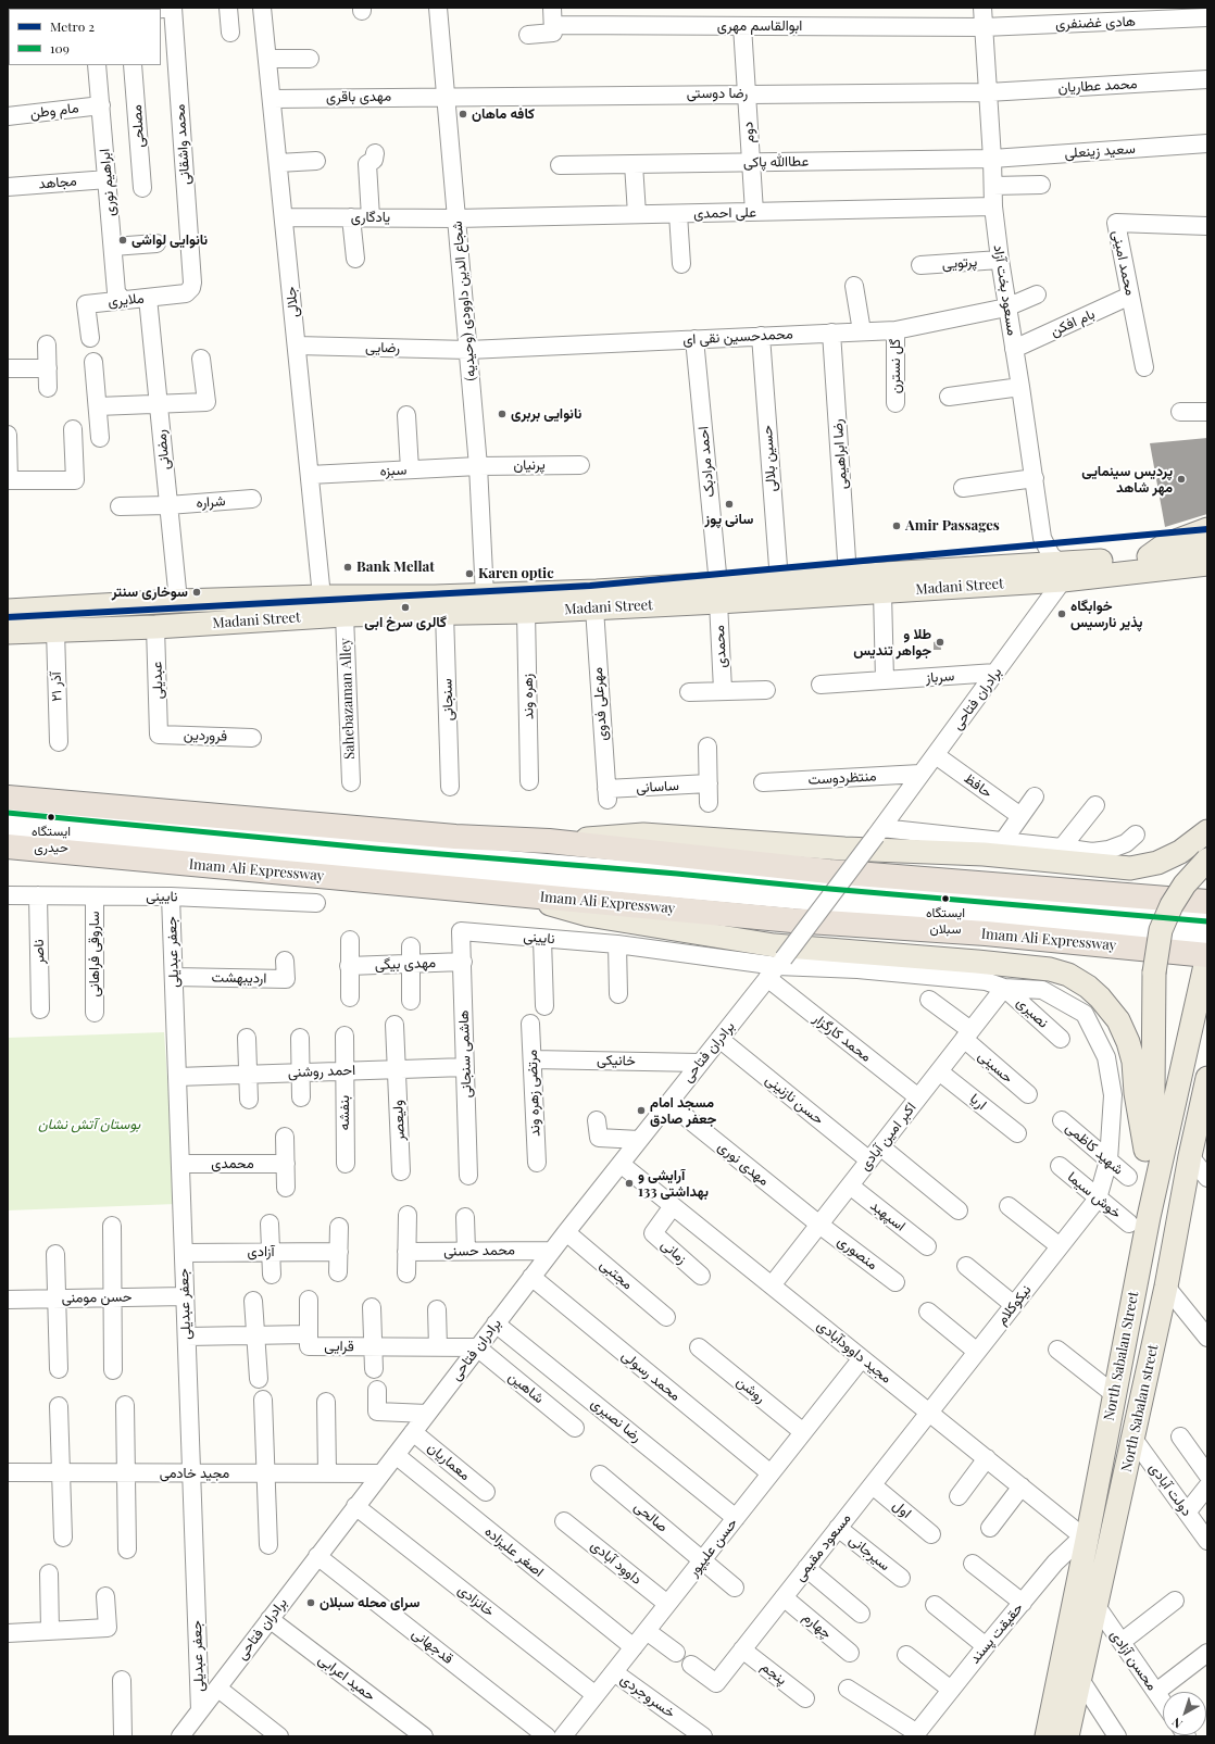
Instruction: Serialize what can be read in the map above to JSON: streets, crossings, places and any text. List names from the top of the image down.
{
  "streets": {
    "highway": ["Imam Ali Expressway"],
    "main road": ["Madani Street", "North Sabalan Street", "North Sabalan street"],
    "street": [
      "هادی غضنفری",
      "ابوالقاسم مهری",
      "محمد عطاریان",
      "رضا دوستی",
      "مهدی باقری",
      "مام وطن",
      "مصلحی",
      "دوم",
      "محمد واشقانی",
      "سعید زینعلی",
      "عطاالله پاکی",
      "مجاهد",
      "ابراهیم نوری",
      "علی احمدی",
      "یادگاری",
      "پرتویی",
      "محمد امینی",
      "مسعود بخت آزاد",
      "ملایری",
      "شجاع الدین داوودی (وحیدیه)",
      "جلالی",
      "بام افکن",
      "محمدحسین نقی ای",
      "رضایی",
      "گل نسترن",
      "رمضانی",
      "رضا ابراهیمی",
      "حسین بلالی",
      "احمد مرادبک",
      "پرنیان",
      "سبزه",
      "شراره",
      "محمدی",
      "سرباز",
      "عبدیلی",
      "آذر ۲۱",
      "زهره وند",
      "Sahebazaman Alley",
      "برادران فتاحی",
      "سنجانی",
      "مهرعلی فدوی",
      "فروردین",
      "منتظردوست",
      "حافظ",
      "ساسانی",
      "نایینی",
      "ناصر",
      "جعفر عبدیلی",
      "ساروقی فراهانی",
      "مهدی بیگی",
      "اردیبهشت",
      "نصیری",
      "محمد کارگزار",
      "هاشمی سنجانی",
      "خانیکی",
      "حسینی",
      "احمد روشنی",
      "مرتضی زهره وند",
      "حسن نازنینی",
      "اریا",
      "بنفشه",
      "ولیعصر",
      "اکبر امین آبادی",
      "شهید کاظمی",
      "مهدی نوری",
      "خوش سیما",
      "اسپهبد",
      "محمد حسنی",
      "آزادی",
      "زمانی",
      "منصوری",
      "مجتبی",
      "حسن مومنی",
      "نیکوکلام",
      "قرایی",
      "مجید داوودآبادی",
      "محمد رسولی",
      "شاهین",
      "روشن",
      "رضا نصیری",
      "معماریان",
      "مجید خادمی",
      "دولت آبادی",
      "اول",
      "صالحی",
      "حسن علیپور",
      "مسعود مقیمی",
      "اصغر علیزاده",
      "سیرجانی",
      "داوود آبادی",
      "خانزادی",
      "چهارم",
      "حقیقت پسند",
      "قدجهانی",
      "محسن آزادی",
      "پنجم",
      "حمید اعرابی",
      "خسروجردی"
    ]
  },
  "crossings": [
    ["هادی غضنفری", "ابوالقاسم مهری"],
    ["هادی غضنفری", "مسعود بخت آزاد"],
    ["ابوالقاسم مهری", "دوم"],
    ["ابوالقاسم مهری", "مسعود بخت آزاد"],
    ["محمد عطاریان", "رضا دوستی"],
    ["محمد عطاریان", "مسعود بخت آزاد"],
    ["رضا دوستی", "مهدی باقری"],
    ["رضا دوستی", "دوم"],
    ["رضا دوستی", "مسعود بخت آزاد"],
    ["رضا دوستی", "شجاع الدین داوودی (وحیدیه)"],
    ["مهدی باقری", "شجاع الدین داوودی (وحیدیه)"],
    ["مهدی باقری", "جلالی"],
    ["مام وطن", "ابراهیم نوری"],
    ["دوم", "عطاالله پاکی"],
    ["دوم", "علی احمدی"],
    ["محمد واشقانی", "ملایری"],
    ["سعید زینعلی", "عطاالله پاکی"],
    ["سعید زینعلی", "مسعود بخت آزاد"],
    ["عطاالله پاکی", "مسعود بخت آزاد"],
    ["مجاهد", "ابراهیم نوری"],
    ["ابراهیم نوری", "ملایری"],
    ["علی احمدی", "یادگاری"],
    ["علی احمدی", "مسعود بخت آزاد"],
    ["علی احمدی", "شجاع الدین داوودی (وحیدیه)"],
    ["یادگاری", "شجاع الدین داوودی (وحیدیه)"],
    ["یادگاری", "جلالی"],
    ["پرتویی", "مسعود بخت آزاد"],
    ["محمد امینی", "بام افکن"],
    ["مسعود بخت آزاد", "بام افکن"],
    ["مسعود بخت آزاد", "محمدحسین نقی ای"],
    ["مسعود بخت آزاد", "Madani Street"],
    ["مسعود بخت آزاد", "برادران فتاحی"],
    ["ملایری", "رمضانی"],
    ["شجاع الدین داوودی (وحیدیه)", "محمدحسین نقی ای"],
    ["شجاع الدین داوودی (وحیدیه)", "رضایی"],
    ["شجاع الدین داوودی (وحیدیه)", "پرنیان"],
    ["شجاع الدین داوودی (وحیدیه)", "سبزه"],
    ["شجاع الدین داوودی (وحیدیه)", "Madani Street"],
    ["جلالی", "رضایی"],
    ["جلالی", "سبزه"],
    ["جلالی", "Madani Street"],
    ["محمدحسین نقی ای", "رضایی"],
    ["محمدحسین نقی ای", "گل نسترن"],
    ["محمدحسین نقی ای", "رضا ابراهیمی"],
    ["محمدحسین نقی ای", "حسین بلالی"],
    ["محمدحسین نقی ای", "احمد مرادبک"],
    ["رمضانی", "شراره"],
    ["رمضانی", "Madani Street"],
    ["رضا ابراهیمی", "Madani Street"],
    ["حسین بلالی", "Madani Street"],
    ["احمد مرادبک", "Madani Street"],
    ["احمد مرادبک", "محمدی"],
    ["پرنیان", "سبزه"],
    ["Madani Street", "محمدی"],
    ["Madani Street", "عبدیلی"],
    ["Madani Street", "آذر ۲۱"],
    ["Madani Street", "زهره وند"],
    ["Madani Street", "Sahebazaman Alley"],
    ["Madani Street", "برادران فتاحی"],
    ["Madani Street", "سنجانی"],
    ["Madani Street", "مهرعلی فدوی"],
    ["محمدی", "جعفر عبدیلی"],
    ["سرباز", "برادران فتاحی"],
    ["عبدیلی", "فروردین"],
    ["برادران فتاحی", "منتظردوست"],
    ["برادران فتاحی", "حافظ"],
    ["برادران فتاحی", "نایینی"],
    ["برادران فتاحی", "جعفر عبدیلی"],
    ["برادران فتاحی", "محمد کارگزار"],
    ["برادران فتاحی", "خانیکی"],
    ["برادران فتاحی", "حسن نازنینی"],
    ["برادران فتاحی", "مهدی نوری"],
    ["برادران فتاحی", "محمد حسنی"],
    ["برادران فتاحی", "مجتبی"],
    ["برادران فتاحی", "قرایی"],
    ["برادران فتاحی", "مجید داوودآبادی"],
    ["برادران فتاحی", "محمد رسولی"],
    ["برادران فتاحی", "شاهین"],
    ["برادران فتاحی", "رضا نصیری"],
    ["برادران فتاحی", "معماریان"],
    ["برادران فتاحی", "مجید خادمی"],
    ["برادران فتاحی", "اصغر علیزاده"],
    ["برادران فتاحی", "خانزادی"],
    ["برادران فتاحی", "قدجهانی"],
    ["برادران فتاحی", "حمید اعرابی"],
    ["مهرعلی فدوی", "ساسانی"],
    ["Imam Ali Expressway", "North Sabalan Street"],
    ["نایینی", "ناصر"],
    ["نایینی", "جعفر عبدیلی"],
    ["نایینی", "ساروقی فراهانی"],
    ["نایینی", "نصیری"],
    ["نایینی", "محمد کارگزار"],
    ["نایینی", "هاشمی سنجانی"],
    ["نایینی", "اکبر امین آبادی"],
    ["جعفر عبدیلی", "اردیبهشت"],
    ["جعفر عبدیلی", "احمد روشنی"],
    ["جعفر عبدیلی", "آزادی"],
    ["جعفر عبدیلی", "حسن مومنی"],
    ["جعفر عبدیلی", "قرایی"],
    ["جعفر عبدیلی", "مجید خادمی"],
    ["مهدی بیگی", "هاشمی سنجانی"],
    ["نصیری", "اکبر امین آبادی"],
    ["محمد کارگزار", "اکبر امین آبادی"],
    ["هاشمی سنجانی", "احمد روشنی"],
    ["خانیکی", "مرتضی زهره وند"],
    ["حسینی", "اکبر امین آبادی"],
    ["احمد روشنی", "بنفشه"],
    ["احمد روشنی", "ولیعصر"],
    ["حسن نازنینی", "اکبر امین آبادی"],
    ["اریا", "اکبر امین آبادی"],
    ["اکبر امین آبادی", "مهدی نوری"],
    ["اکبر امین آبادی", "اسپهبد"],
    ["اکبر امین آبادی", "منصوری"],
    ["اکبر امین آبادی", "مجید داوودآبادی"],
    ["مهدی نوری", "منصوری"],
    ["خوش سیما", "نیکوکلام"],
    ["خوش سیما", "North Sabalan Street"],
    ["زمانی", "مجید داوودآبادی"],
    ["نیکوکلام", "مجید داوودآبادی"],
    ["نیکوکلام", "مسعود مقیمی"],
    ["قرایی", "شاهین"],
    ["مجید داوودآبادی", "North Sabalan Street"],
    ["مجید داوودآبادی", "حسن علیپور"],
    ["مجید داوودآبادی", "مسعود مقیمی"],
    ["مجید داوودآبادی", "حقیقت پسند"],
    ["North Sabalan Street", "حقیقت پسند"],
    ["محمد رسولی", "حسن علیپور"],
    ["روشن", "حسن علیپور"],
    ["North Sabalan street", "دولت آبادی"],
    ["North Sabalan street", "محسن آزادی"],
    ["رضا نصیری", "حسن علیپور"],
    ["اول", "مسعود مقیمی"],
    ["صالحی", "حسن علیپور"],
    ["حسن علیپور", "اصغر علیزاده"],
    ["حسن علیپور", "داوود آبادی"],
    ["حسن علیپور", "خانزادی"],
    ["حسن علیپور", "خسروجردی"],
    ["مسعود مقیمی", "سیرجانی"],
    ["مسعود مقیمی", "چهارم"],
    ["مسعود مقیمی", "پنجم"]
  ],
  "parks": ["بوستان آتش نشان"],
  "places": [
    "کافه ماهان",
    "نانوایی لواشی",
    "نانوایی بربری",
    "پردیس سینمایی مهر شاهد",
    "سانی پوز",
    "Amir Passages",
    "Bank Mellat",
    "Karen optic",
    "سوخاری سنتر",
    "گالری سرخ ابی",
    "خوابگاه پذیر نارسیس",
    "طلا و جواهر تندیس",
    "ایستگاه حیدری",
    "ایستگاه سبلان",
    "مسجد امام جعفر صادق",
    "آرایشی و بهداشتی 133",
    "سرای محله سبلان"
  ],
  "lines": ["metro line 2", "transit line 109"],
  "legend": ["Metro 2", "109"],
  "north": "bottom left"
}
